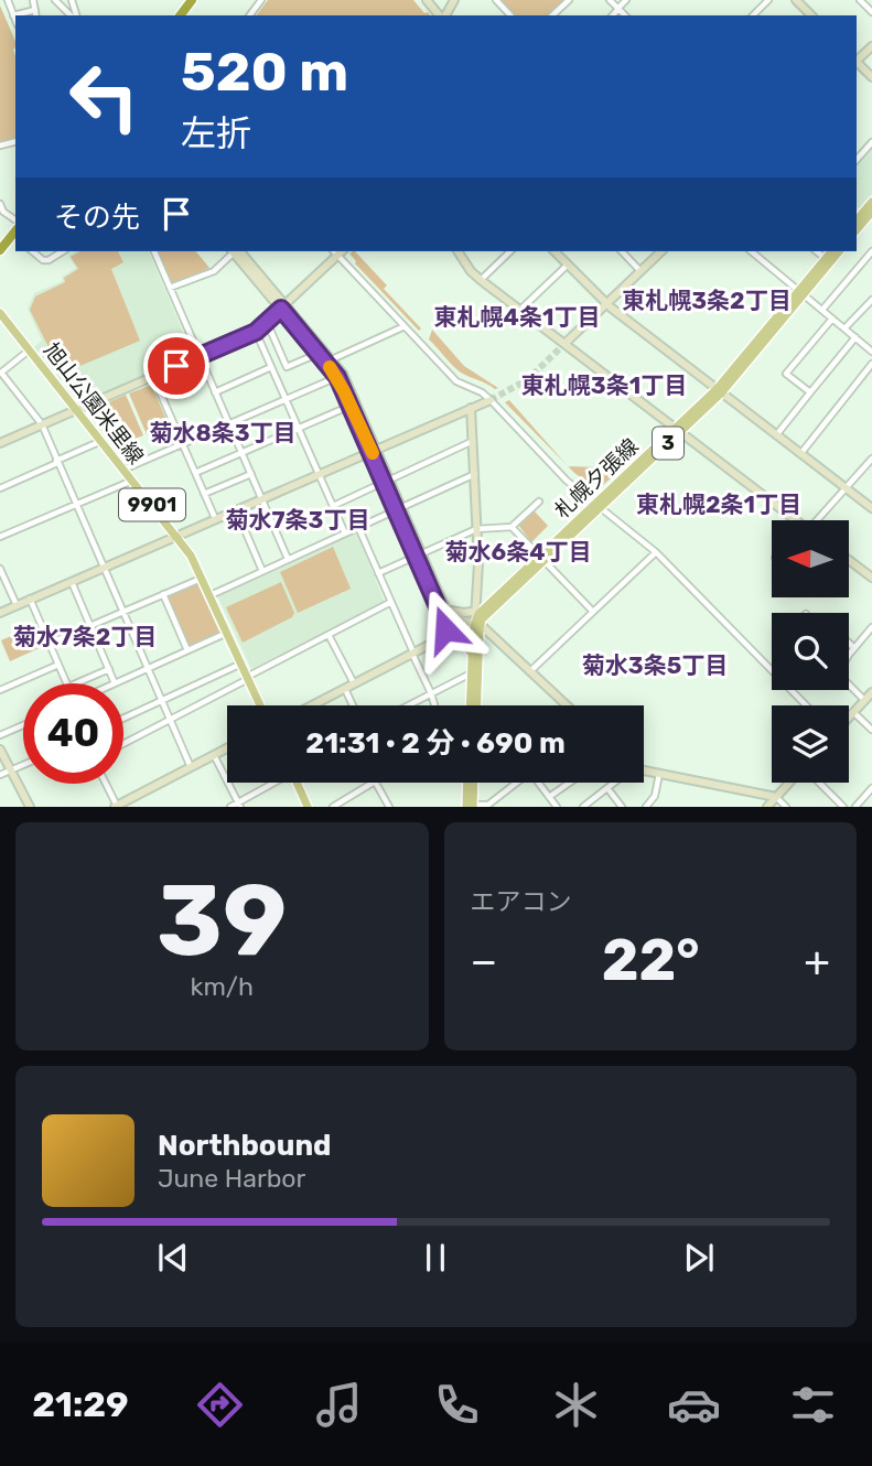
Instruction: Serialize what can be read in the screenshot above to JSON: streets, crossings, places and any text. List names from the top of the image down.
{
  "streets": {
    "main road": [
      "旭山公園米里線",
      "3",
      "札幌夕張線",
      "9901"
    ]
  },
  "districts": [
    "東札幌3条2丁目",
    "東札幌4条1丁目",
    "東札幌3条1丁目",
    "菊水8条3丁目",
    "東札幌2条1丁目",
    "菊水7条3丁目",
    "菊水6条4丁目",
    "菊水7条2丁目",
    "菊水3条5丁目"
  ],
  "north": "left",
  "page": {
    "turn": ["520 m", "左折"],
    "then": "その先",
    "limit": "40",
    "trip": "21:31 · 2 分 · 690 m",
    "tile": [
      ["39", "km/h"],
      "エアコン"
    ],
    "heat": ["−", "22°", "+"],
    "song": ["Northbound", "June Harbor"],
    "tabs": "21:29"
  }
}
